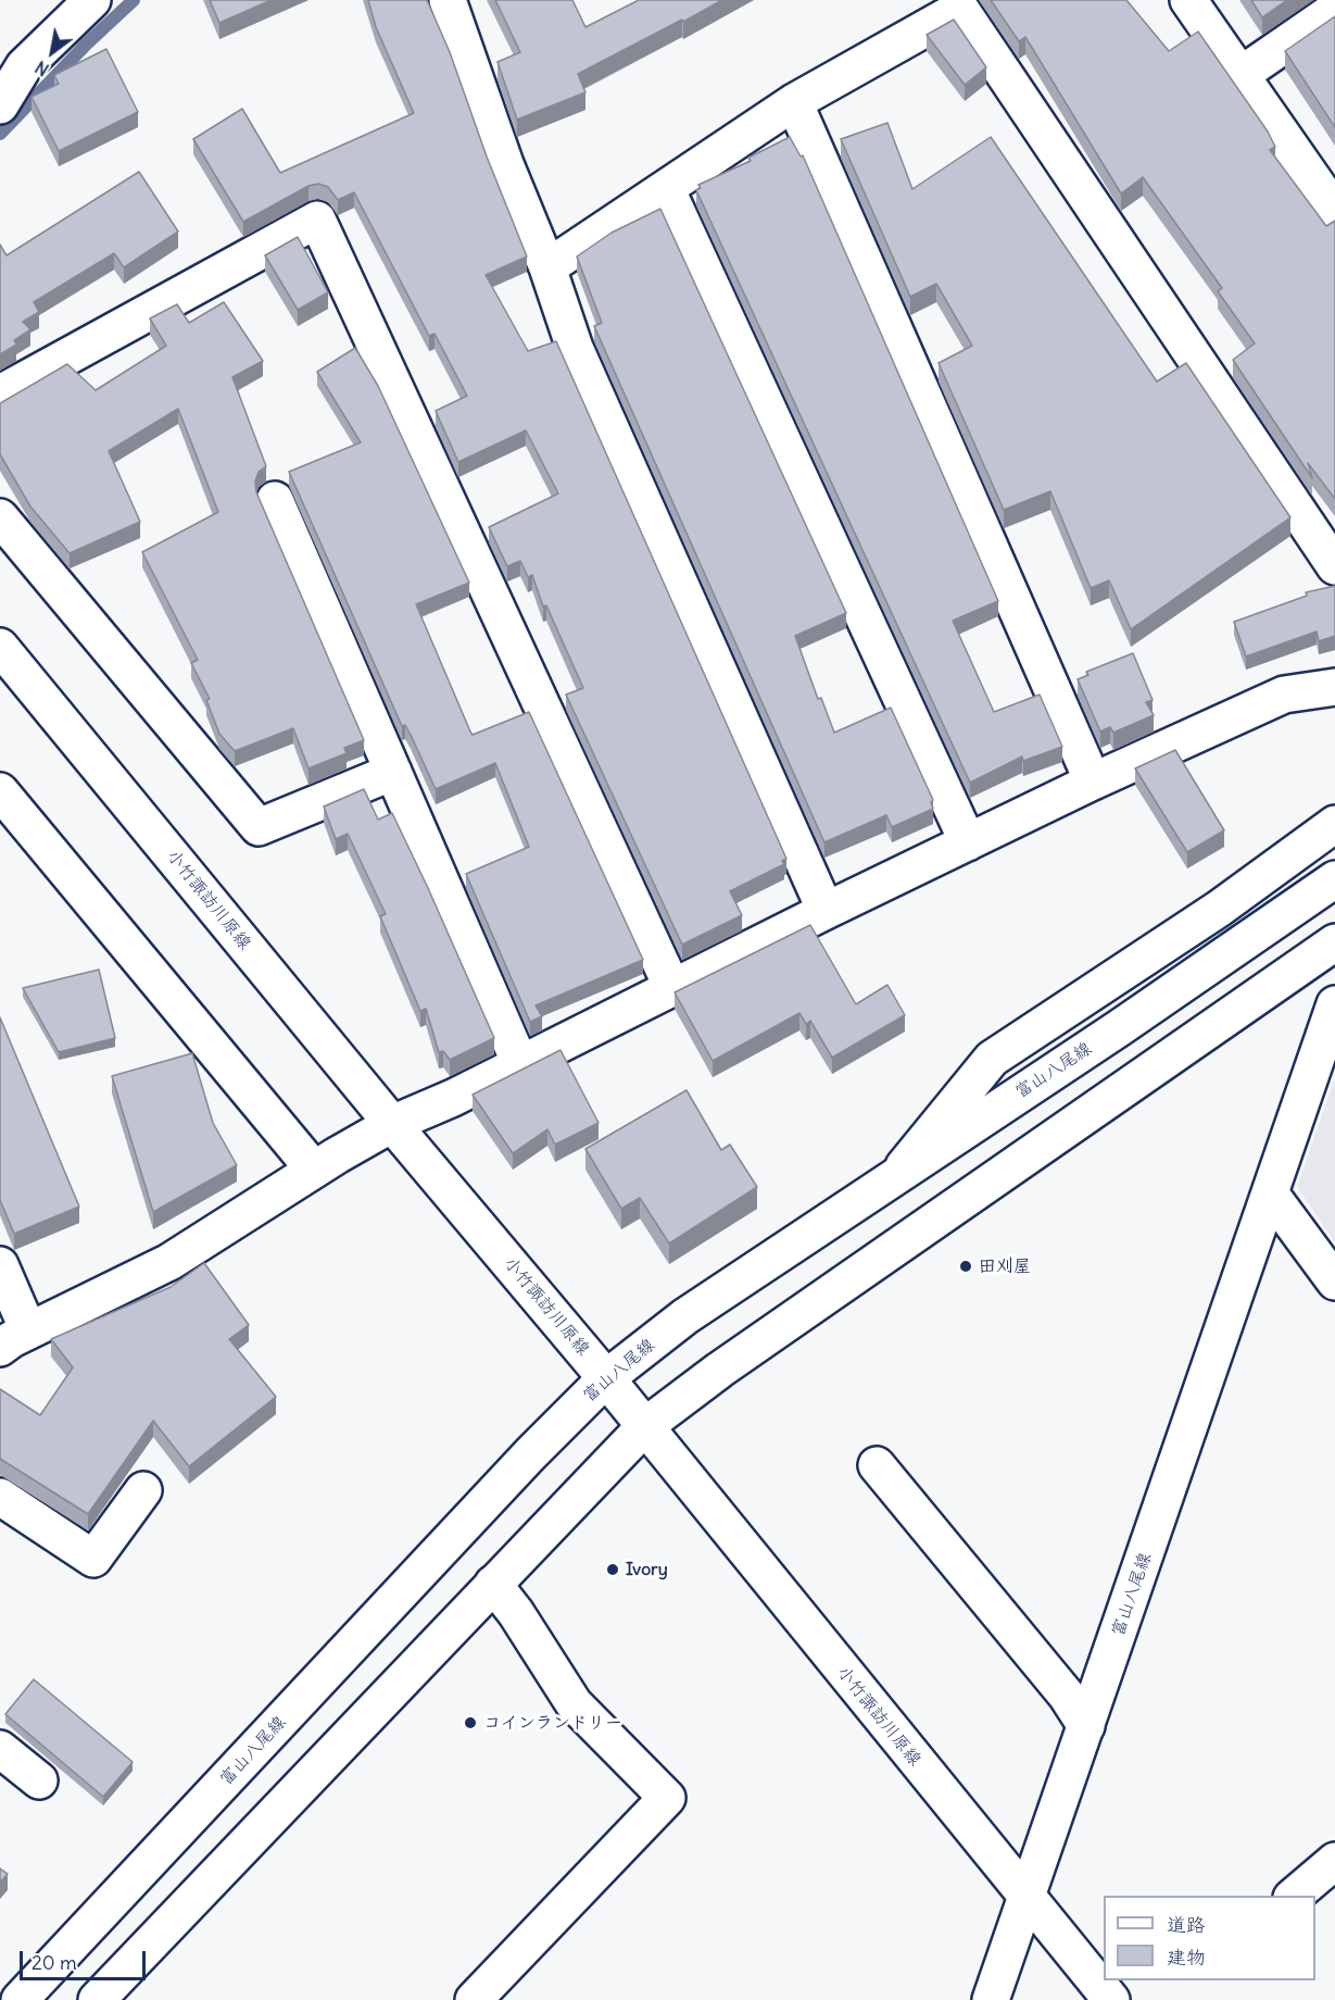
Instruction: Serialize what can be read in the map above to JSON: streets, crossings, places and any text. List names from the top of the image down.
{
  "streets": {
    "street": ["小竹諏訪川原線", "富山八尾線"]
  },
  "crossings": [
    ["小竹諏訪川原線", "富山八尾線"]
  ],
  "places": ["田刈屋", "Ivory", "コインランドリー"],
  "legend": ["道路", "建物"],
  "scale_bar": "20 m",
  "north": "bottom left"
}
